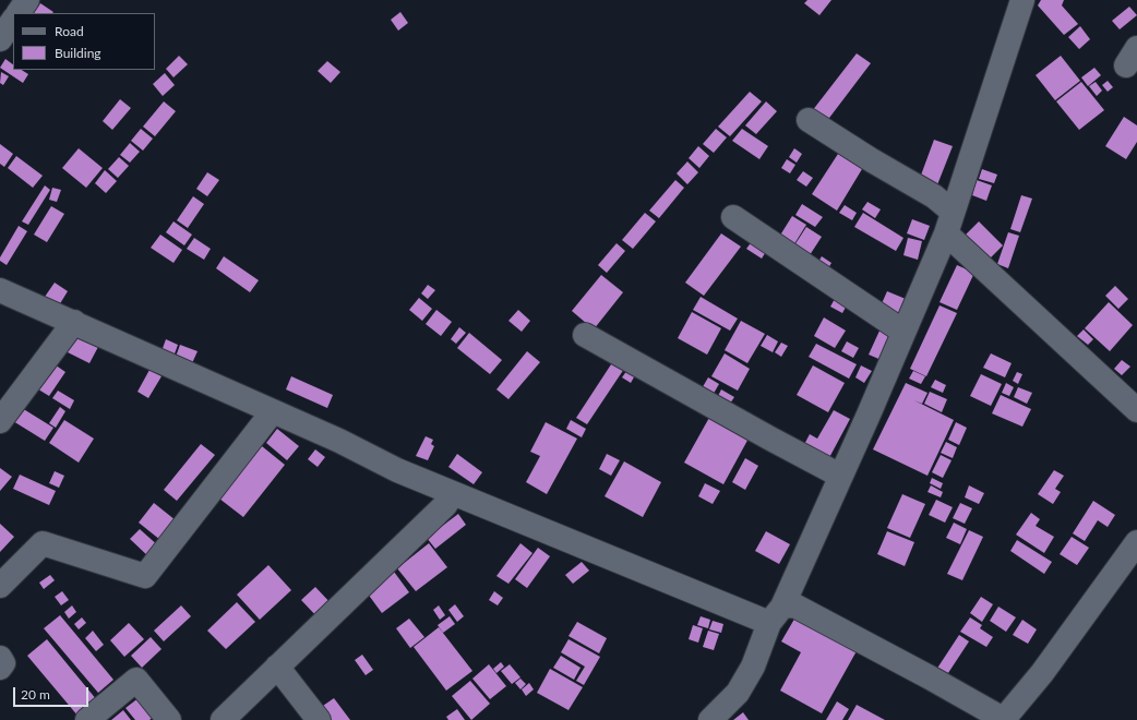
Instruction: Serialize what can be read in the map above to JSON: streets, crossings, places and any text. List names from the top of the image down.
{
  "legend": ["Road", "Building"],
  "scale_bar": "20 m"
}
